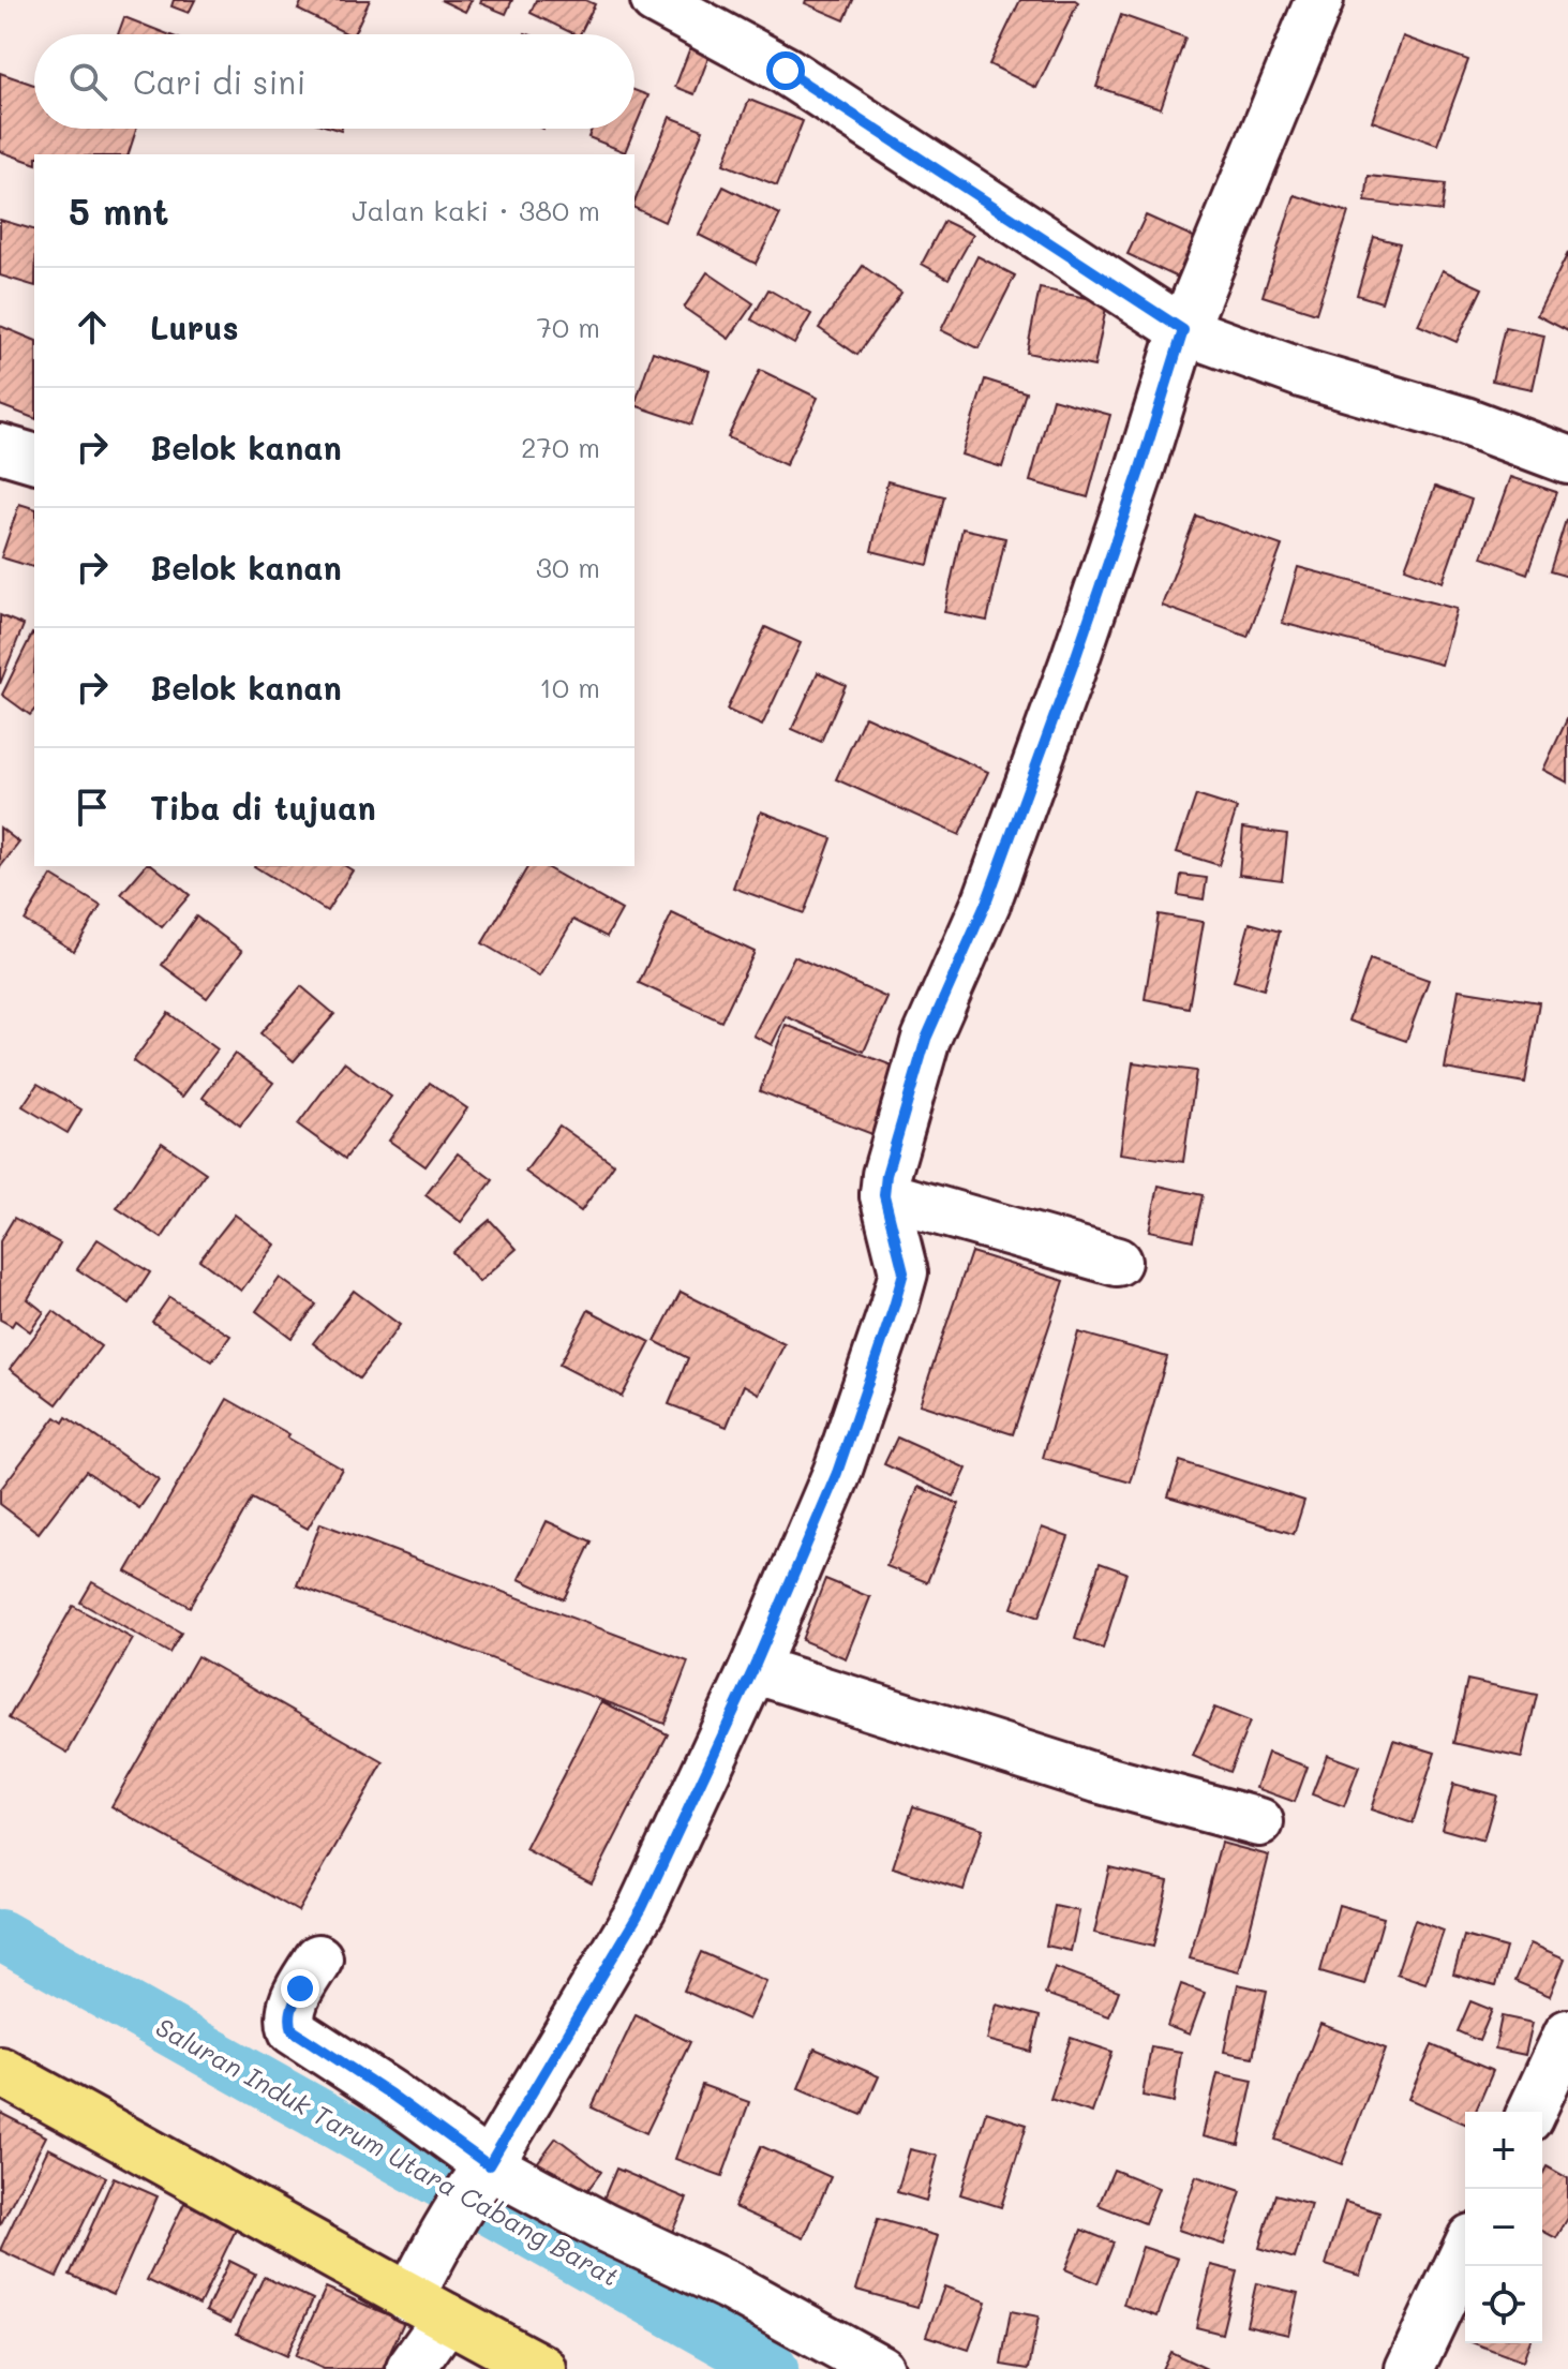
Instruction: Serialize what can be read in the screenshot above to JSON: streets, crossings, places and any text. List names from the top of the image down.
{
  "water": ["Saluran Induk Tarum Utara Cabang Barat"],
  "page": {
    "search": "Cari di sini",
    "heading": ["5 mnt", "Jalan kaki · 380 m"],
    "list": [
      ["Lurus", "70 m"],
      ["Belok kanan", "270 m"],
      ["Belok kanan", "30 m"],
      ["Belok kanan", "10 m"],
      "Tiba di tujuan"
    ],
    "map_buttons": ["+", "−"]
  }
}
